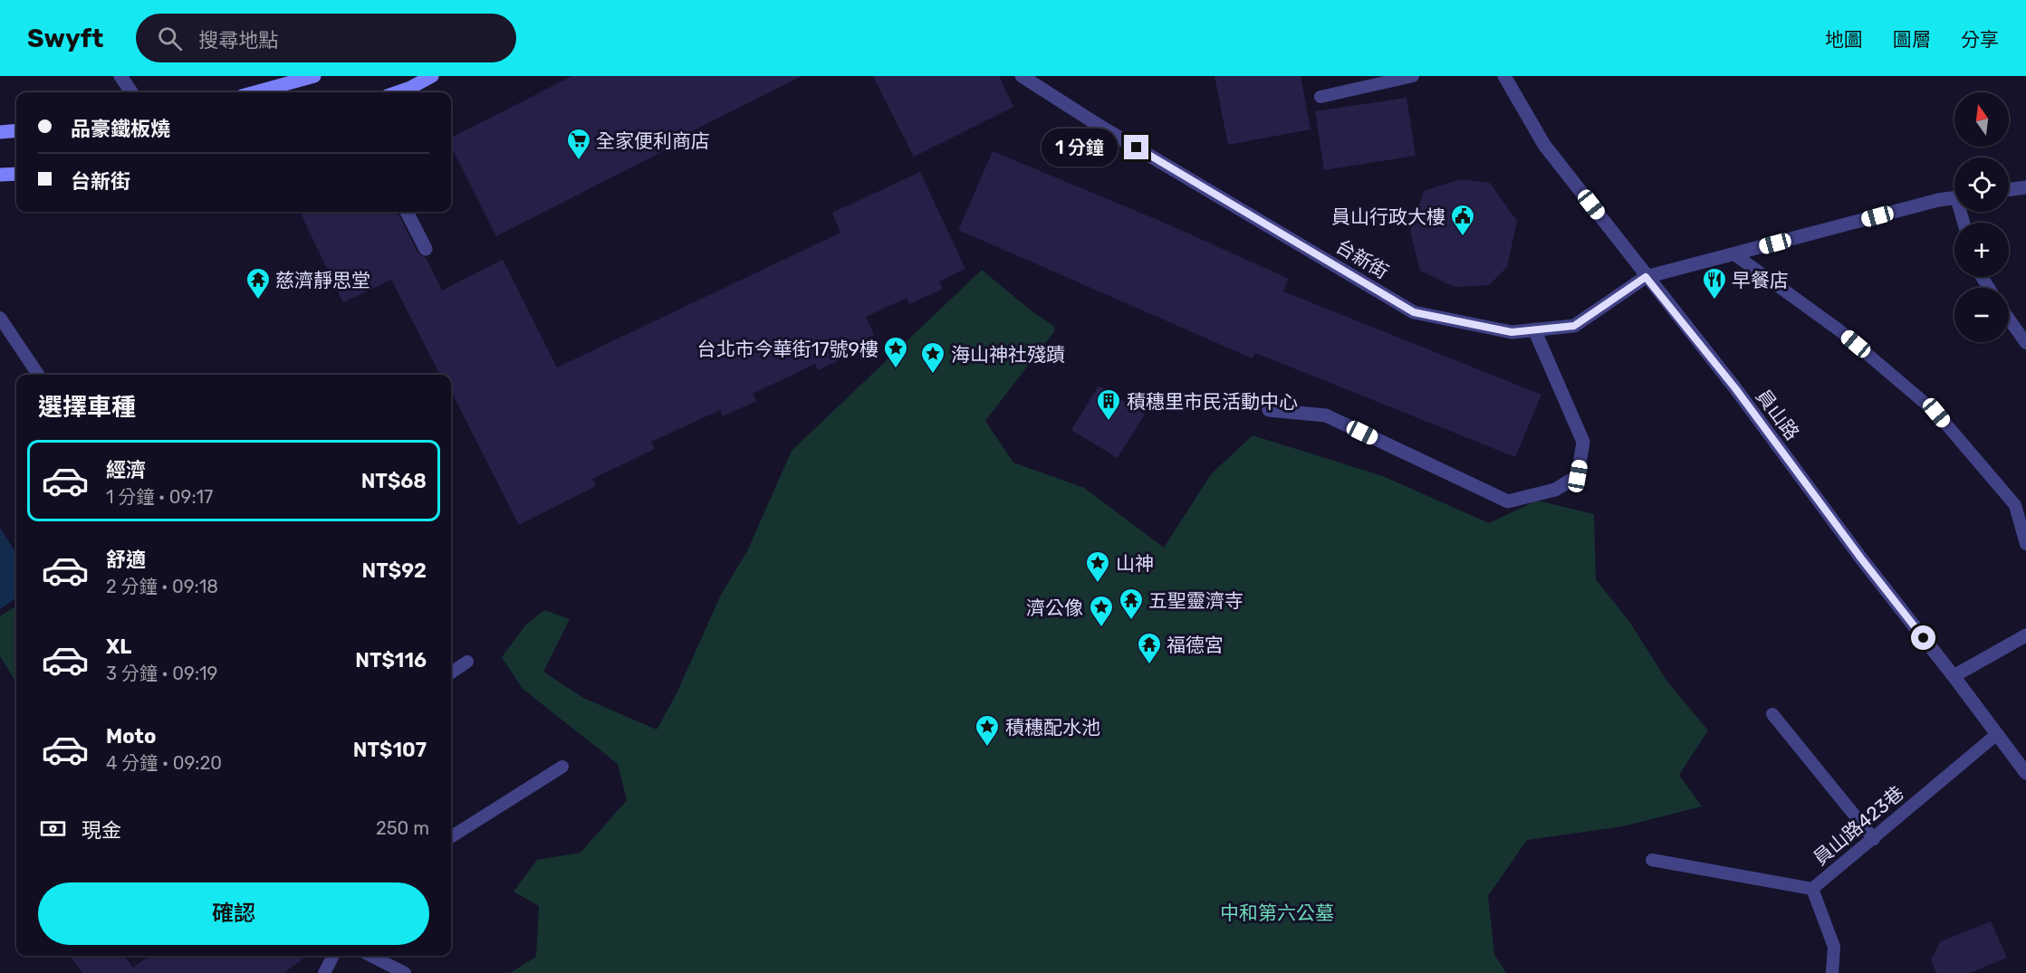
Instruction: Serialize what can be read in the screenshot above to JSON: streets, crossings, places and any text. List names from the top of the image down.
{
  "streets": {
    "street": ["台新街", "員山路"],
    "lane": ["員山路423巷"]
  },
  "crossings": [
    ["台新街", "員山路"],
    ["員山路", "員山路423巷"]
  ],
  "parks": ["中和第六公墓"],
  "places": {
    "supermarket": ["全家便利商店"],
    "public building": ["員山行政大樓"],
    "temple": ["慈濟靜思堂", "五聖靈濟寺", "福德宮"],
    "restaurant": ["早餐店"],
    "place": [
      "台北市今華街17號9樓",
      "海山神社殘蹟",
      "山神",
      "濟公像",
      "積穗配水池"
    ],
    "building": ["積穗里市民活動中心"]
  },
  "north": "top",
  "page": {
    "header": "Swyft",
    "search": "搜尋地點",
    "nav": ["地圖", "圖層", "分享"],
    "map_buttons": ["+", "−"],
    "banner": ["品豪鐵板燒", "台新街"],
    "bubble": "1 分鐘",
    "heading": "選擇車種",
    "list": [
      {
        "name": "經濟",
        "note": "1 分鐘 · 09:17",
        "value": "NT$68"
      },
      {
        "name": "舒適",
        "note": "2 分鐘 · 09:18",
        "value": "NT$92"
      },
      {
        "name": "XL",
        "note": "3 分鐘 · 09:19",
        "value": "NT$116"
      },
      {
        "name": "Moto",
        "note": "4 分鐘 · 09:20",
        "value": "NT$107"
      }
    ],
    "pay": ["現金", "250 m"],
    "buttons": "確認"
  }
}
